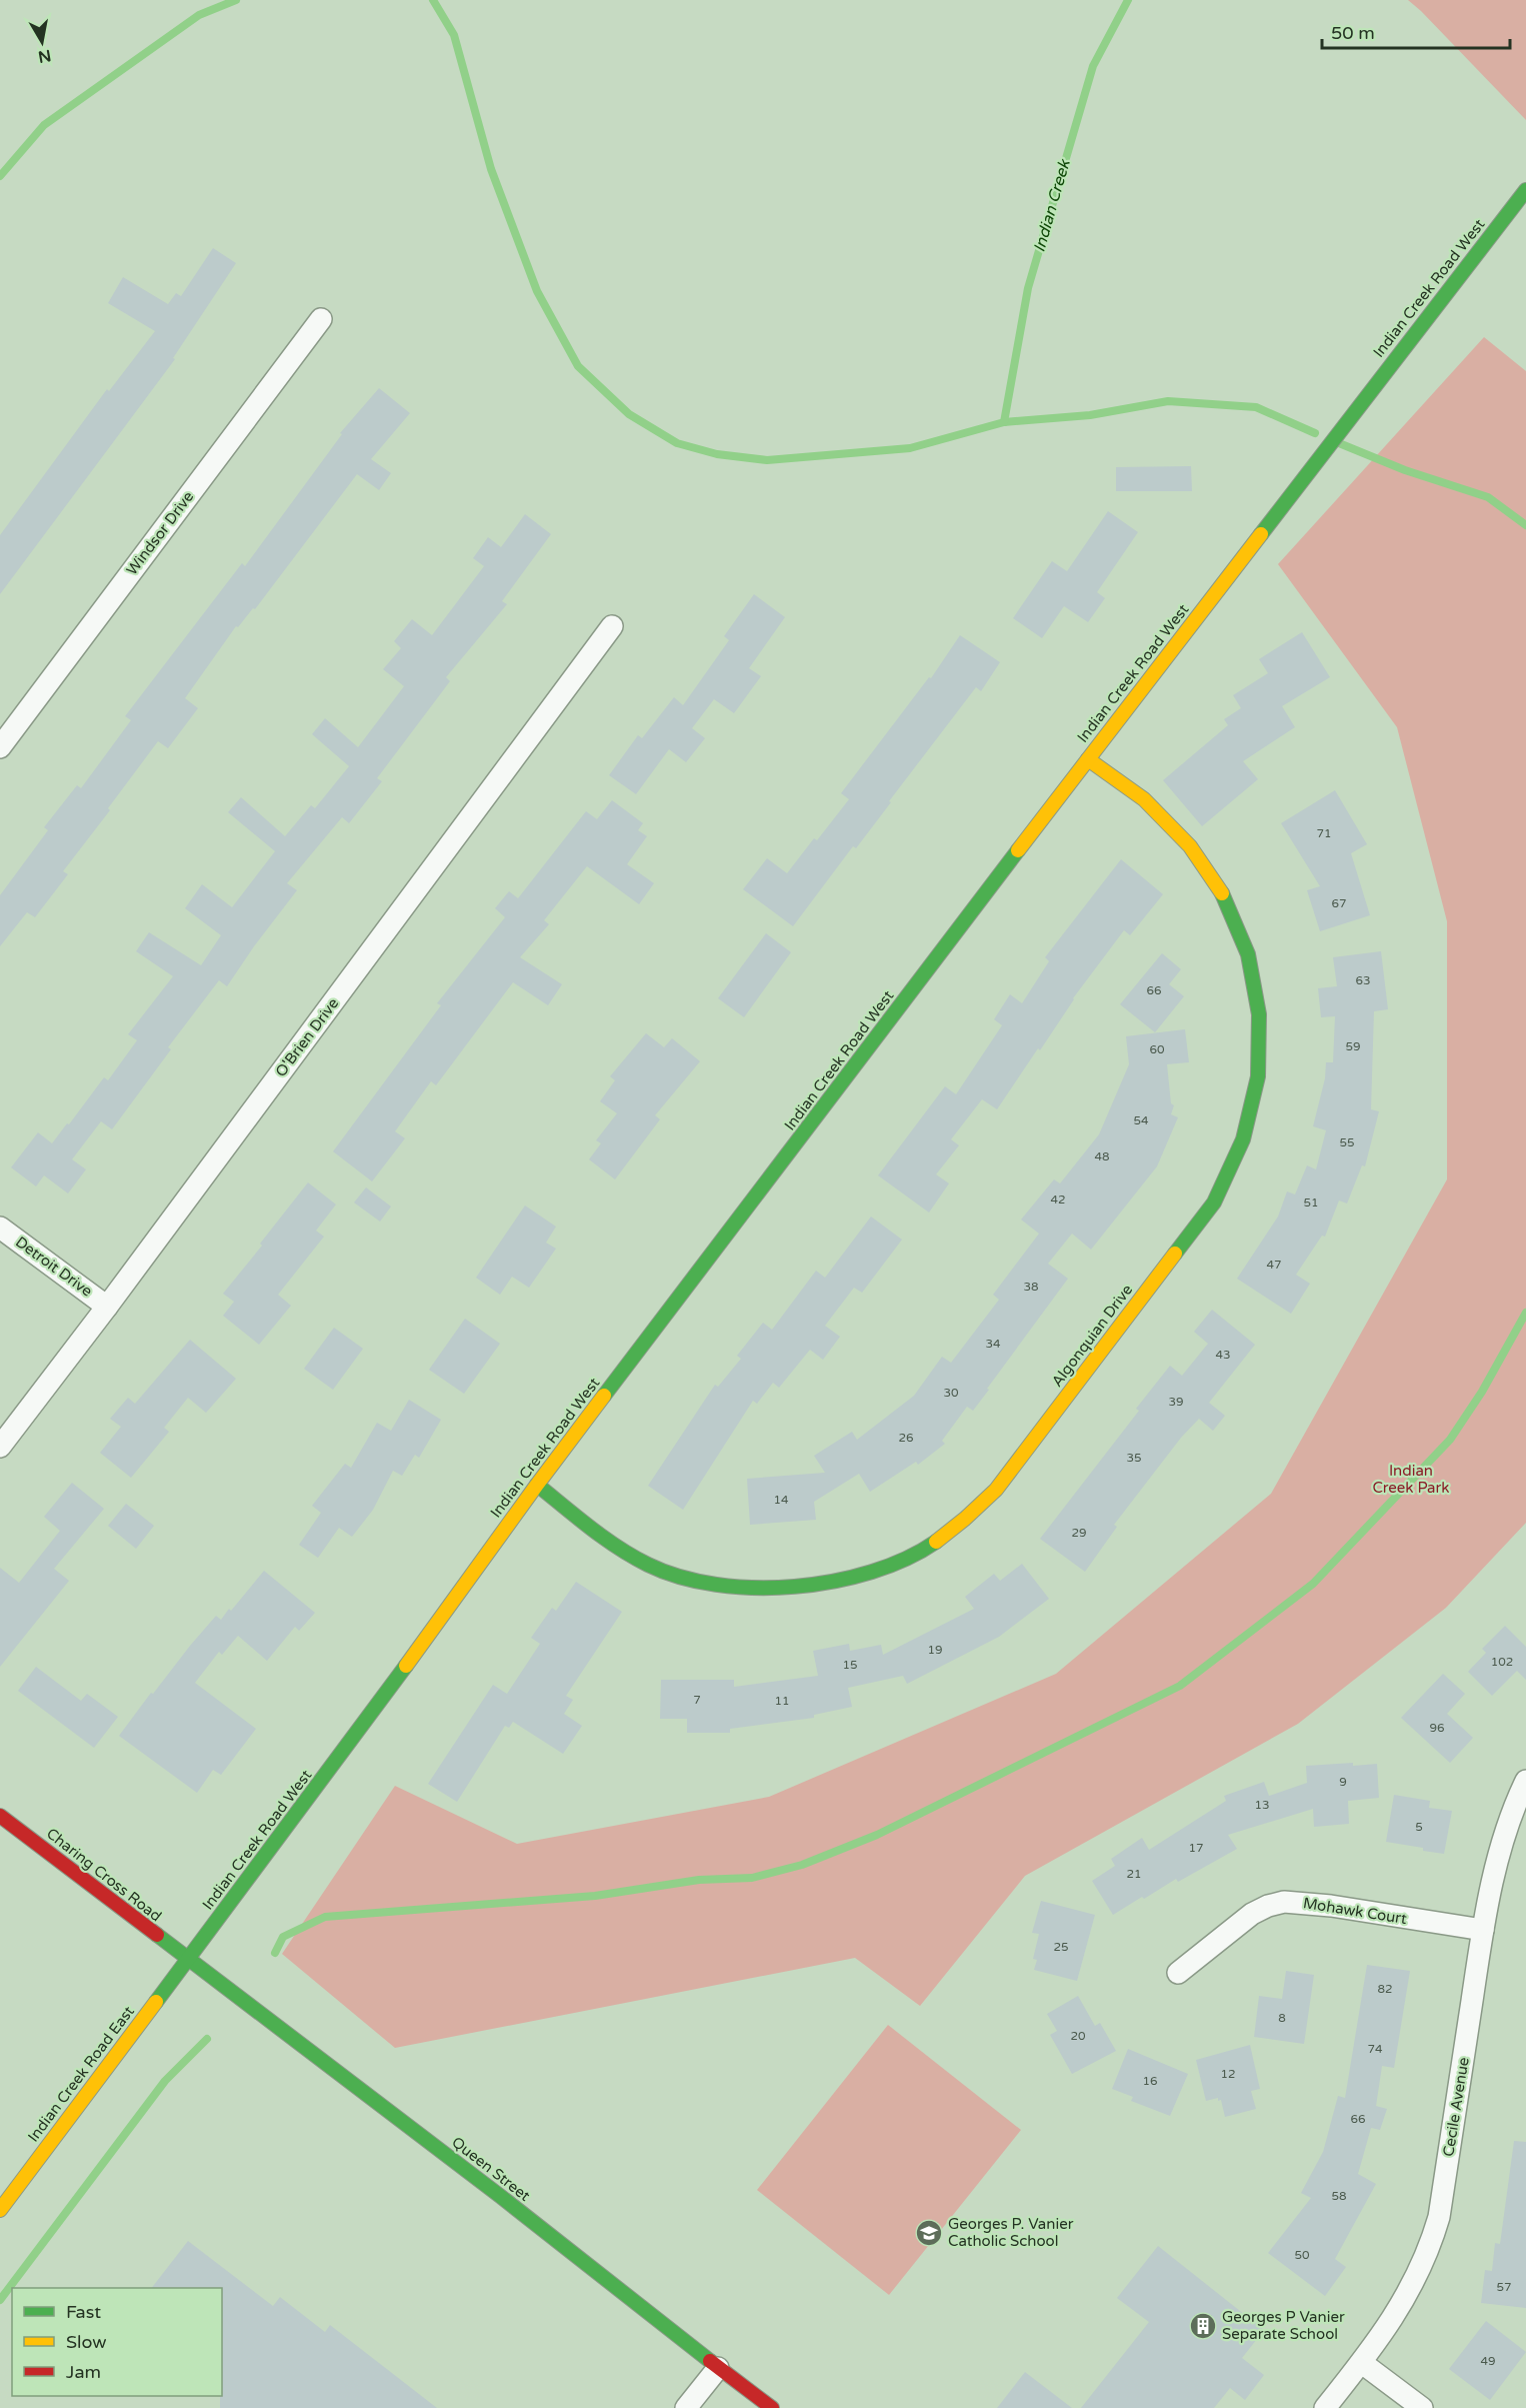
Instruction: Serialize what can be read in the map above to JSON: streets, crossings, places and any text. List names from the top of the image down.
{
  "streets": {
    "street": [
      "Indian Creek Road West",
      "Windsor Drive",
      "O'Brien Drive",
      "Detroit Drive",
      "Algonquian Drive",
      "Charing Cross Road",
      "Mohawk Court",
      "Indian Creek Road East",
      "Cecile Avenue",
      "Queen Street"
    ]
  },
  "crossings": [
    ["Indian Creek Road West", "Algonquian Drive"],
    ["Indian Creek Road West", "Charing Cross Road"],
    ["Indian Creek Road West", "Indian Creek Road East"],
    ["Indian Creek Road West", "Queen Street"],
    ["O'Brien Drive", "Detroit Drive"],
    ["Charing Cross Road", "Indian Creek Road East"],
    ["Charing Cross Road", "Queen Street"],
    ["Mohawk Court", "Cecile Avenue"],
    ["Indian Creek Road East", "Queen Street"]
  ],
  "water": ["Indian Creek"],
  "parks": ["Indian Creek Park"],
  "places": {
    "school or university": ["Georges P. Vanier Catholic School"],
    "building": ["Georges P Vanier Separate School"]
  },
  "house_numbers": [
    "71",
    "67",
    "63",
    "66",
    "59",
    "60",
    "54",
    "55",
    "48",
    "42",
    "51",
    "47",
    "38",
    "34",
    "43",
    "30",
    "39",
    "26",
    "35",
    "14",
    "29",
    "19",
    "102",
    "15",
    "7",
    "11",
    "96",
    "9",
    "13",
    "5",
    "17",
    "21",
    "25",
    "82",
    "8",
    "20",
    "74",
    "12",
    "16",
    "66",
    "58",
    "50",
    "57",
    "49"
  ],
  "legend": ["Fast", "Slow", "Jam"],
  "scale_bar": "50 m",
  "north": "bottom"
}
